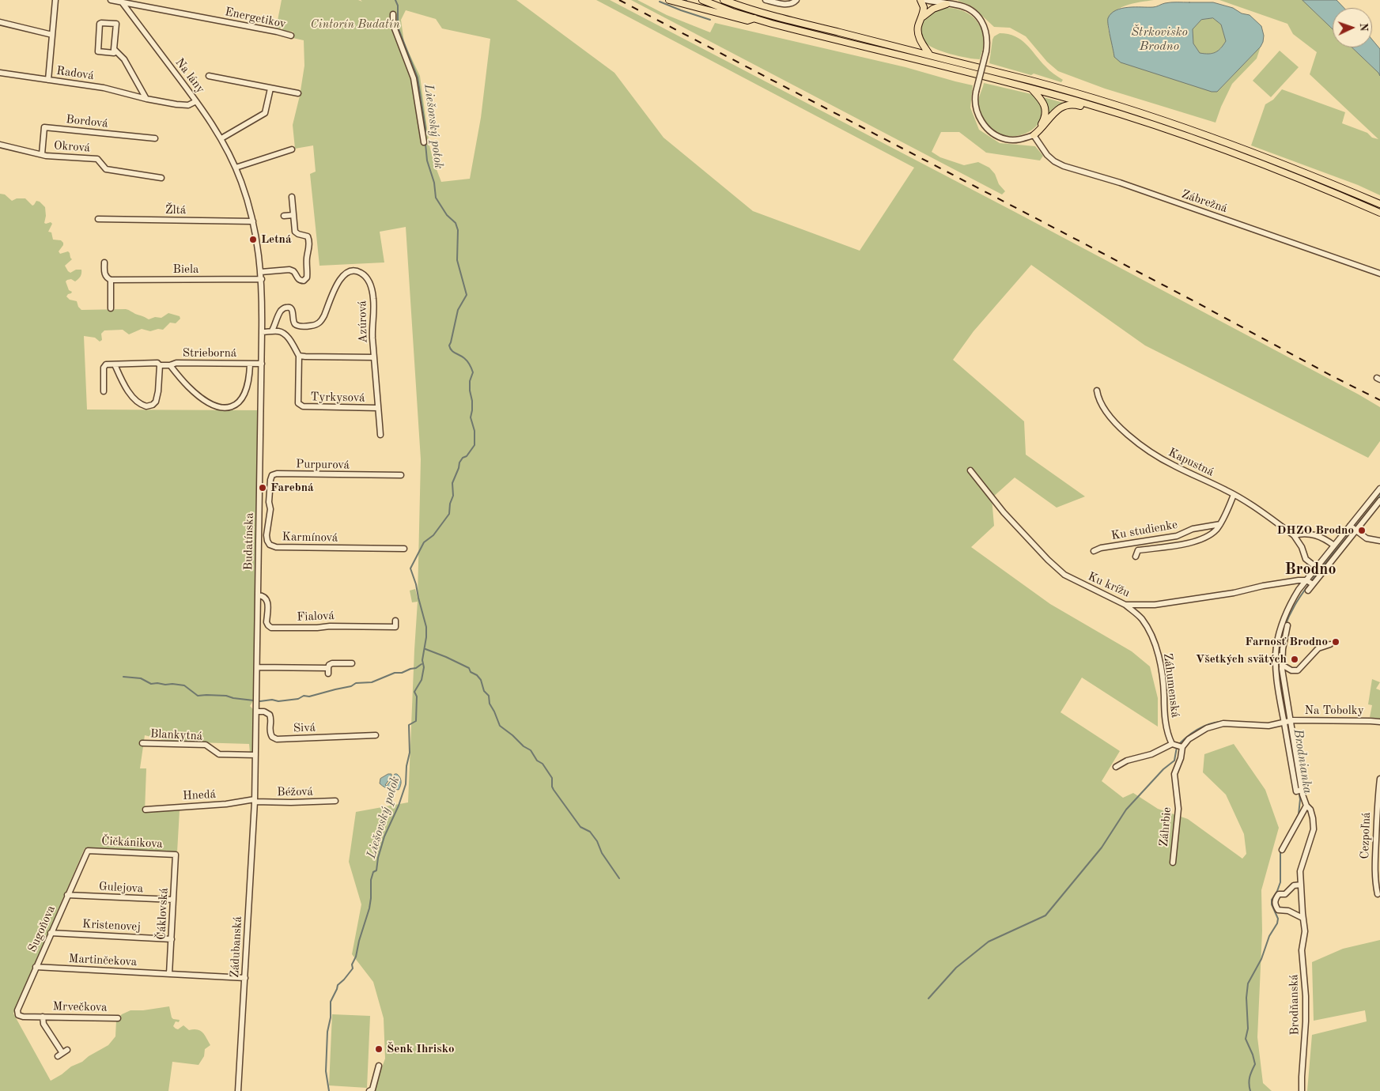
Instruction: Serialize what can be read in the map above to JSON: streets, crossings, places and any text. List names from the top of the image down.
{
  "streets": {
    "street": [
      "Energetikov",
      "Radová",
      "Na lány",
      "Bordová",
      "Okrová",
      "Zábrežná",
      "Žltá",
      "Biela",
      "Azúrová",
      "Strieborná",
      "Tyrkysová",
      "Kapustná",
      "Purpurová",
      "Ku studienke",
      "Karmínová",
      "Budatínska",
      "Ku krížu",
      "Fialová",
      "Záhumenská",
      "Na Tobolky",
      "Sivá",
      "Blankytná",
      "Béžová",
      "Hnedá",
      "Záhrbie",
      "Cezpoľná",
      "Čičkánikova",
      "Gulejova",
      "Čáklovská",
      "Kristenovej",
      "Sugoňova",
      "Zádubanská",
      "Martinčekova",
      "Brodňanská",
      "Mrvečkova"
    ]
  },
  "crossings": [
    ["Energetikov", "Na lány"],
    ["Radová", "Na lány"],
    ["Na lány", "Žltá"],
    ["Na lány", "Biela"],
    ["Na lány", "Budatínska"],
    ["Bordová", "Okrová"],
    ["Biela", "Budatínska"],
    ["Azúrová", "Tyrkysová"],
    ["Strieborná", "Budatínska"],
    ["Kapustná", "Ku studienke"],
    ["Kapustná", "Brodňanská"],
    ["Purpurová", "Karmínová"],
    ["Budatínska", "Fialová"],
    ["Budatínska", "Sivá"],
    ["Budatínska", "Blankytná"],
    ["Budatínska", "Béžová"],
    ["Budatínska", "Hnedá"],
    ["Budatínska", "Zádubanská"],
    ["Ku krížu", "Záhumenská"],
    ["Ku krížu", "Brodňanská"],
    ["Na Tobolky", "Záhrbie"],
    ["Na Tobolky", "Brodňanská"],
    ["Béžová", "Hnedá"],
    ["Béžová", "Zádubanská"],
    ["Hnedá", "Zádubanská"],
    ["Čičkánikova", "Čáklovská"],
    ["Čičkánikova", "Sugoňova"],
    ["Gulejova", "Čáklovská"],
    ["Gulejova", "Sugoňova"],
    ["Čáklovská", "Kristenovej"],
    ["Čáklovská", "Martinčekova"],
    ["Kristenovej", "Sugoňova"],
    ["Sugoňova", "Martinčekova"],
    ["Sugoňova", "Mrvečkova"],
    ["Zádubanská", "Martinčekova"]
  ],
  "districts": ["Brodno"],
  "water": ["Štrkovisko Brodno", "Liešovský potok", "Brodnianka"],
  "parks": ["Cintorín Budatín"],
  "places": [
    "Letná",
    "Farebná",
    "DHZO Brodno",
    "Farnosť Brodno",
    "Všetkých svätých",
    "Šenk Ihrisko"
  ],
  "north": "right"
}
